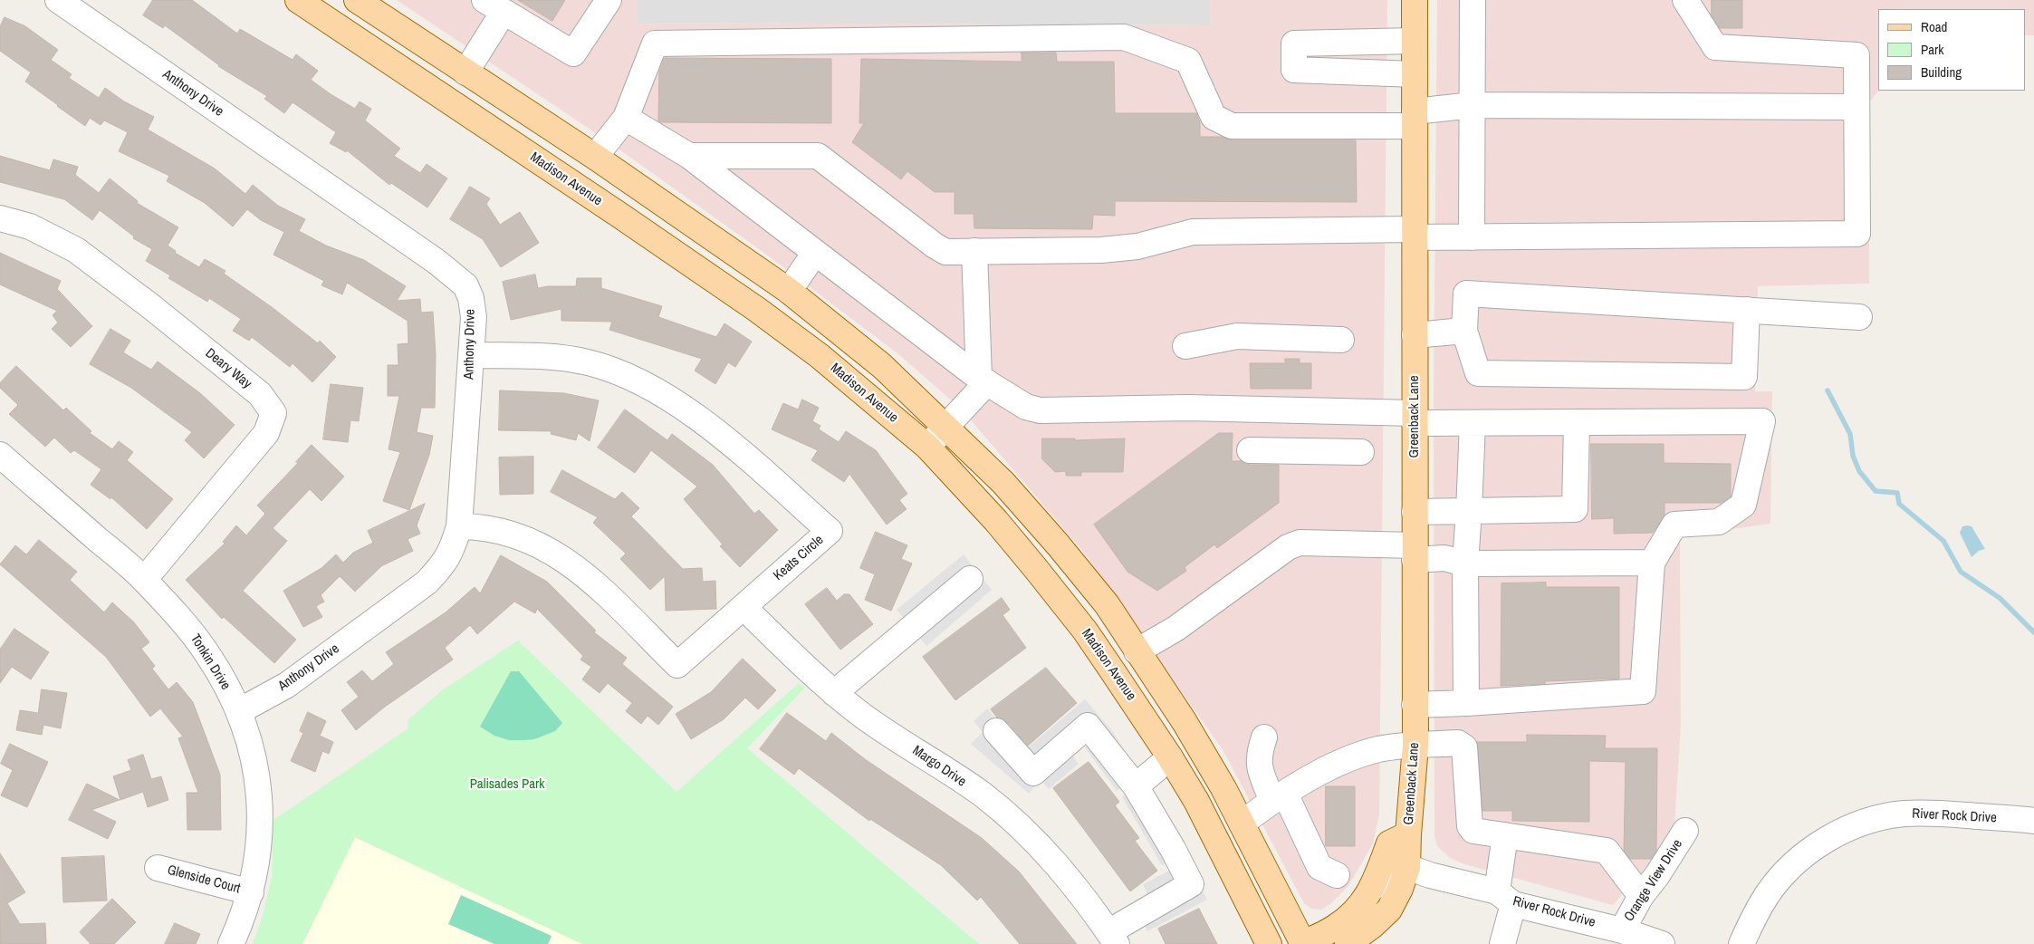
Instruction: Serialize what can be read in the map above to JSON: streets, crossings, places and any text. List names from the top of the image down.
{
  "streets": {
    "main road": ["Madison Avenue", "Greenback Lane"],
    "street": [
      "Anthony Drive",
      "Deary Way",
      "Keats Circle",
      "Tonkin Drive",
      "Margo Drive",
      "River Rock Drive",
      "Glenside Court",
      "Orange View Drive"
    ]
  },
  "crossings": [
    ["Anthony Drive", "Keats Circle"],
    ["Anthony Drive", "Tonkin Drive"],
    ["Deary Way", "Tonkin Drive"],
    ["Greenback Lane", "River Rock Drive"],
    ["Keats Circle", "Margo Drive"],
    ["Tonkin Drive", "Glenside Court"],
    ["River Rock Drive", "Orange View Drive"]
  ],
  "parks": ["Palisades Park"],
  "legend": ["Road", "Park", "Building"]
}
